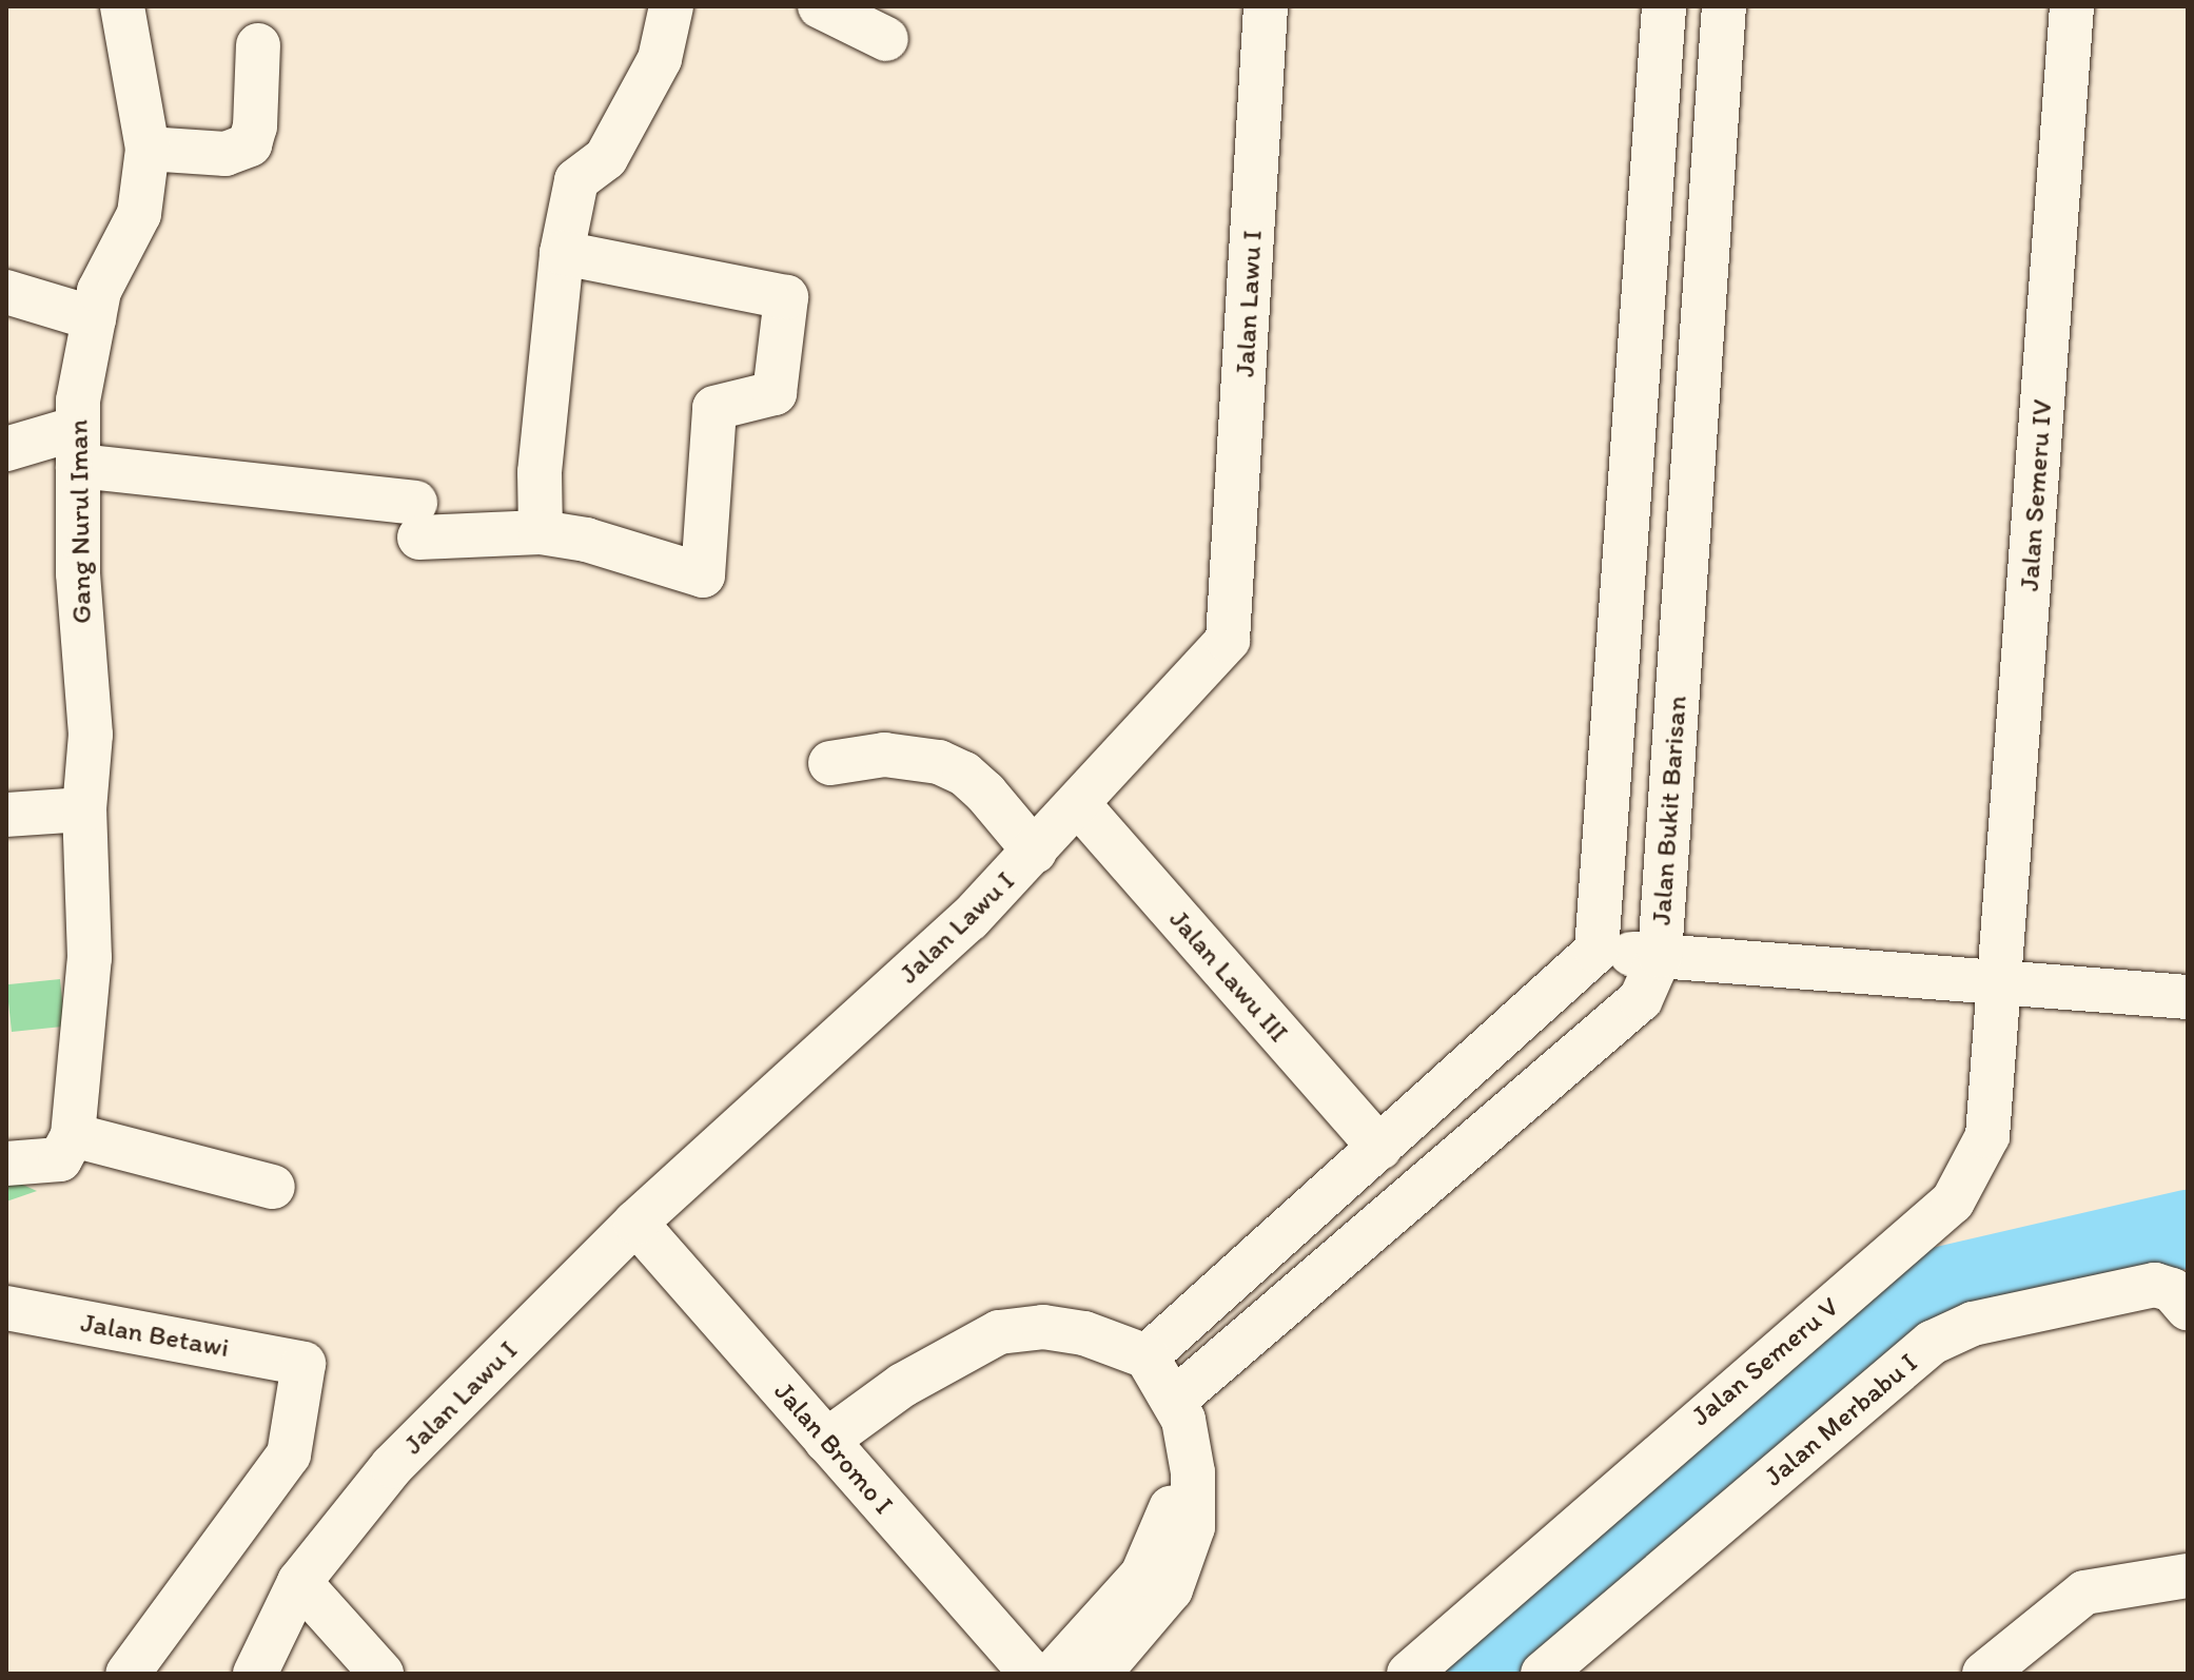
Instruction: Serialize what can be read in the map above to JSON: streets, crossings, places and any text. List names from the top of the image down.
{
  "streets": {
    "street": [
      "Jalan Lawu I",
      "Jalan Semeru IV",
      "Gang Nurul Iman",
      "Jalan Bukit Barisan",
      "Jalan Lawu III",
      "Jalan Betawi",
      "Jalan Semeru V",
      "Jalan Merbabu I",
      "Jalan Bromo I"
    ]
  },
  "crossings": [
    ["Jalan Lawu I", "Jalan Lawu III"],
    ["Jalan Lawu I", "Jalan Bromo I"],
    ["Jalan Semeru IV", "Jalan Semeru V"]
  ]
}
